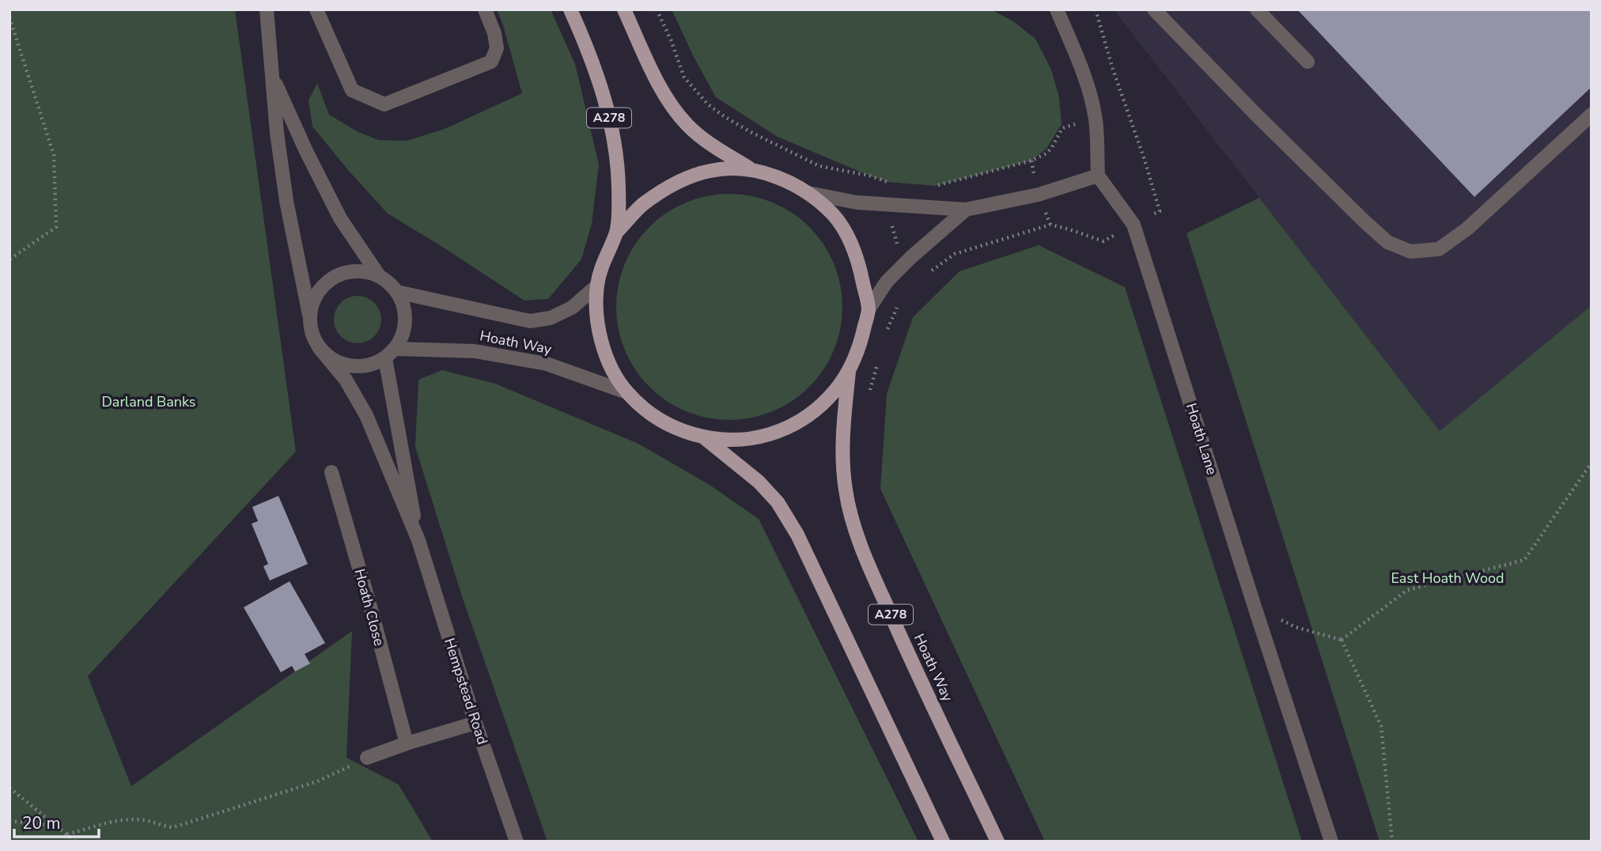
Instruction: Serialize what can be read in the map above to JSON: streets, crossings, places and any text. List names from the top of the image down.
{
  "streets": {
    "main road": ["A278", "Hoath Way"],
    "street": ["Hoath Lane", "Hoath Close", "Hempstead Road"]
  },
  "crossings": [
    ["Hoath Way", "Hempstead Road"]
  ],
  "parks": ["Darland Banks", "East Hoath Wood"],
  "scale_bar": "20 m"
}
